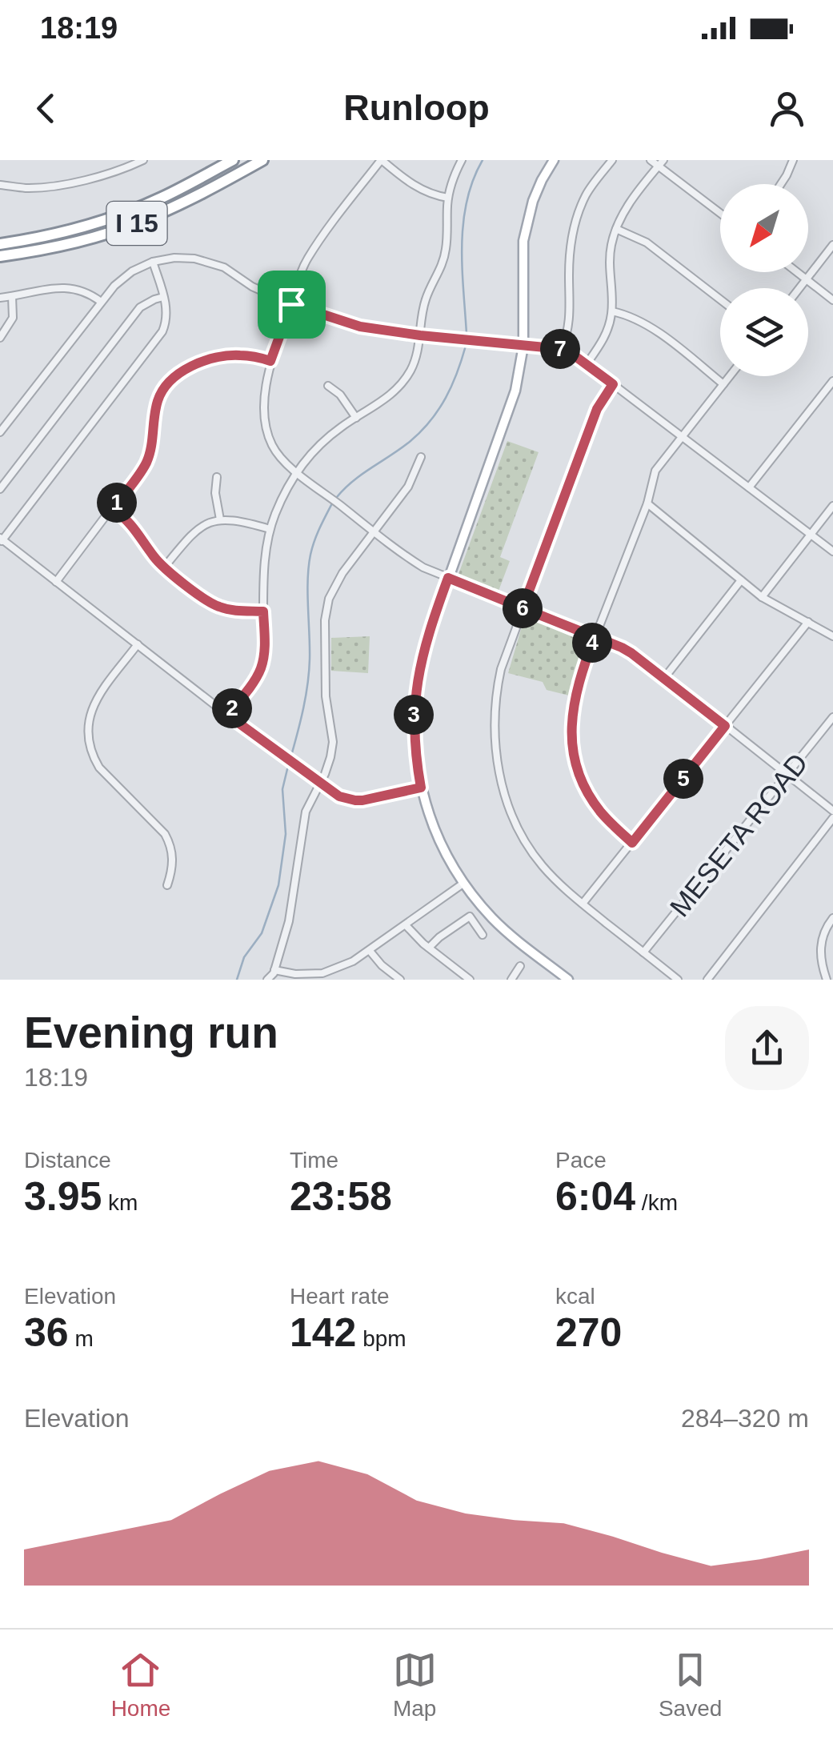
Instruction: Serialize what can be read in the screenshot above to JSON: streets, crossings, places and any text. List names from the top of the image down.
{
  "streets": {
    "highway": ["I 15"],
    "street": ["MESETA ROAD"]
  },
  "north": "bottom left",
  "page": {
    "status": "18:19",
    "header": "Runloop",
    "pins": [
      "7",
      "1",
      "6",
      "4",
      "2",
      "3",
      "5"
    ],
    "heading": ["Evening run", "18:19"],
    "stats": [
      ["Distance", "3.95 km"],
      ["Time", "23:58"],
      ["Pace", "6:04 /km"],
      ["Elevation", "36 m"],
      ["Heart rate", "142 bpm"],
      ["kcal", "270"]
    ],
    "chart": ["Elevation", "284–320 m"],
    "tabs": ["Home", "Map", "Saved"]
  }
}
